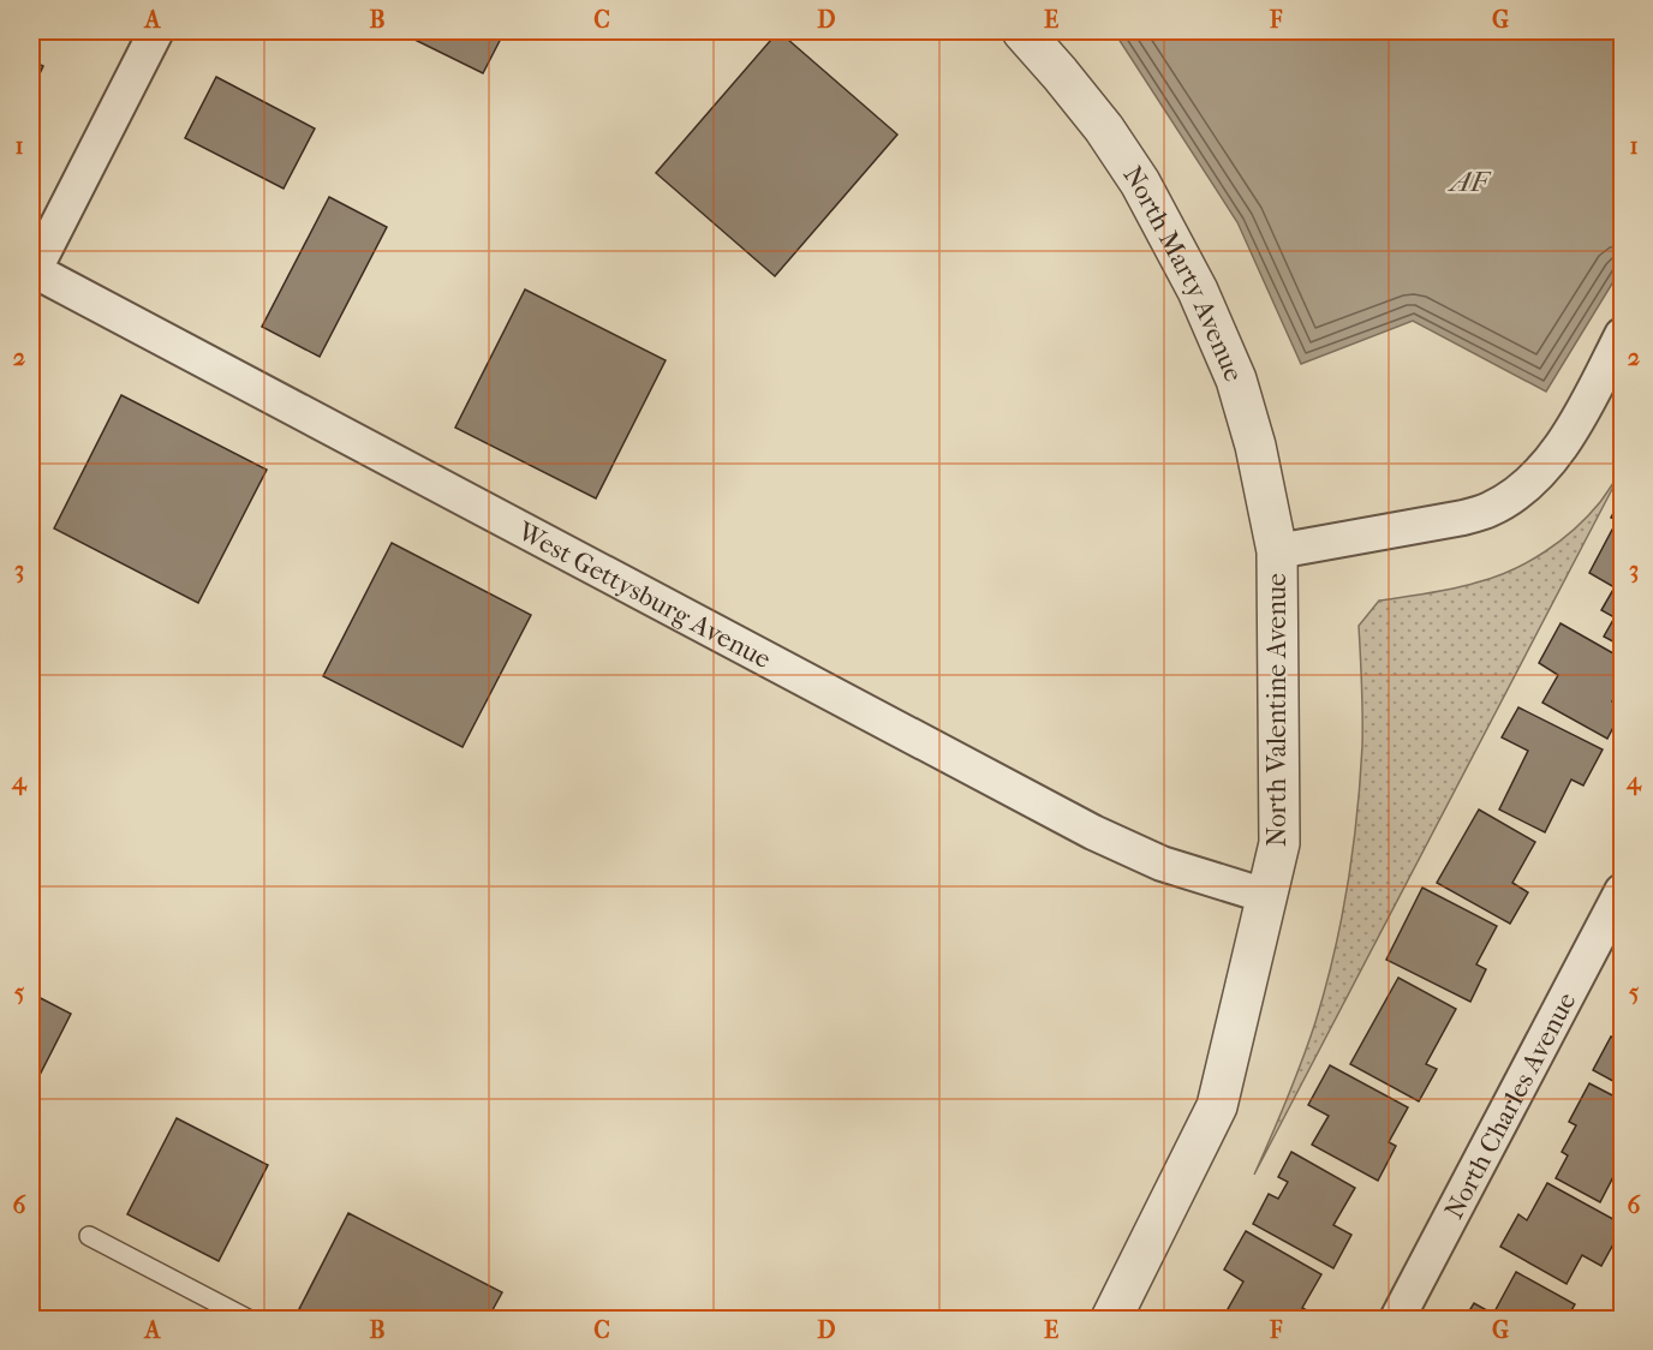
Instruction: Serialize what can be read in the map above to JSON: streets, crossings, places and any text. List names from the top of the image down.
{
  "streets": {
    "street": [
      "North Marty Avenue",
      "West Gettysburg Avenue",
      "North Valentine Avenue",
      "North Charles Avenue"
    ]
  },
  "crossings": [
    ["North Marty Avenue", "North Valentine Avenue"],
    ["West Gettysburg Avenue", "North Valentine Avenue"]
  ],
  "water": ["AF"],
  "grid": {
    "columns": [
      "A",
      "B",
      "C",
      "D",
      "E",
      "F",
      "G"
    ],
    "rows": [
      "1",
      "2",
      "3",
      "4",
      "5",
      "6"
    ]
  }
}
